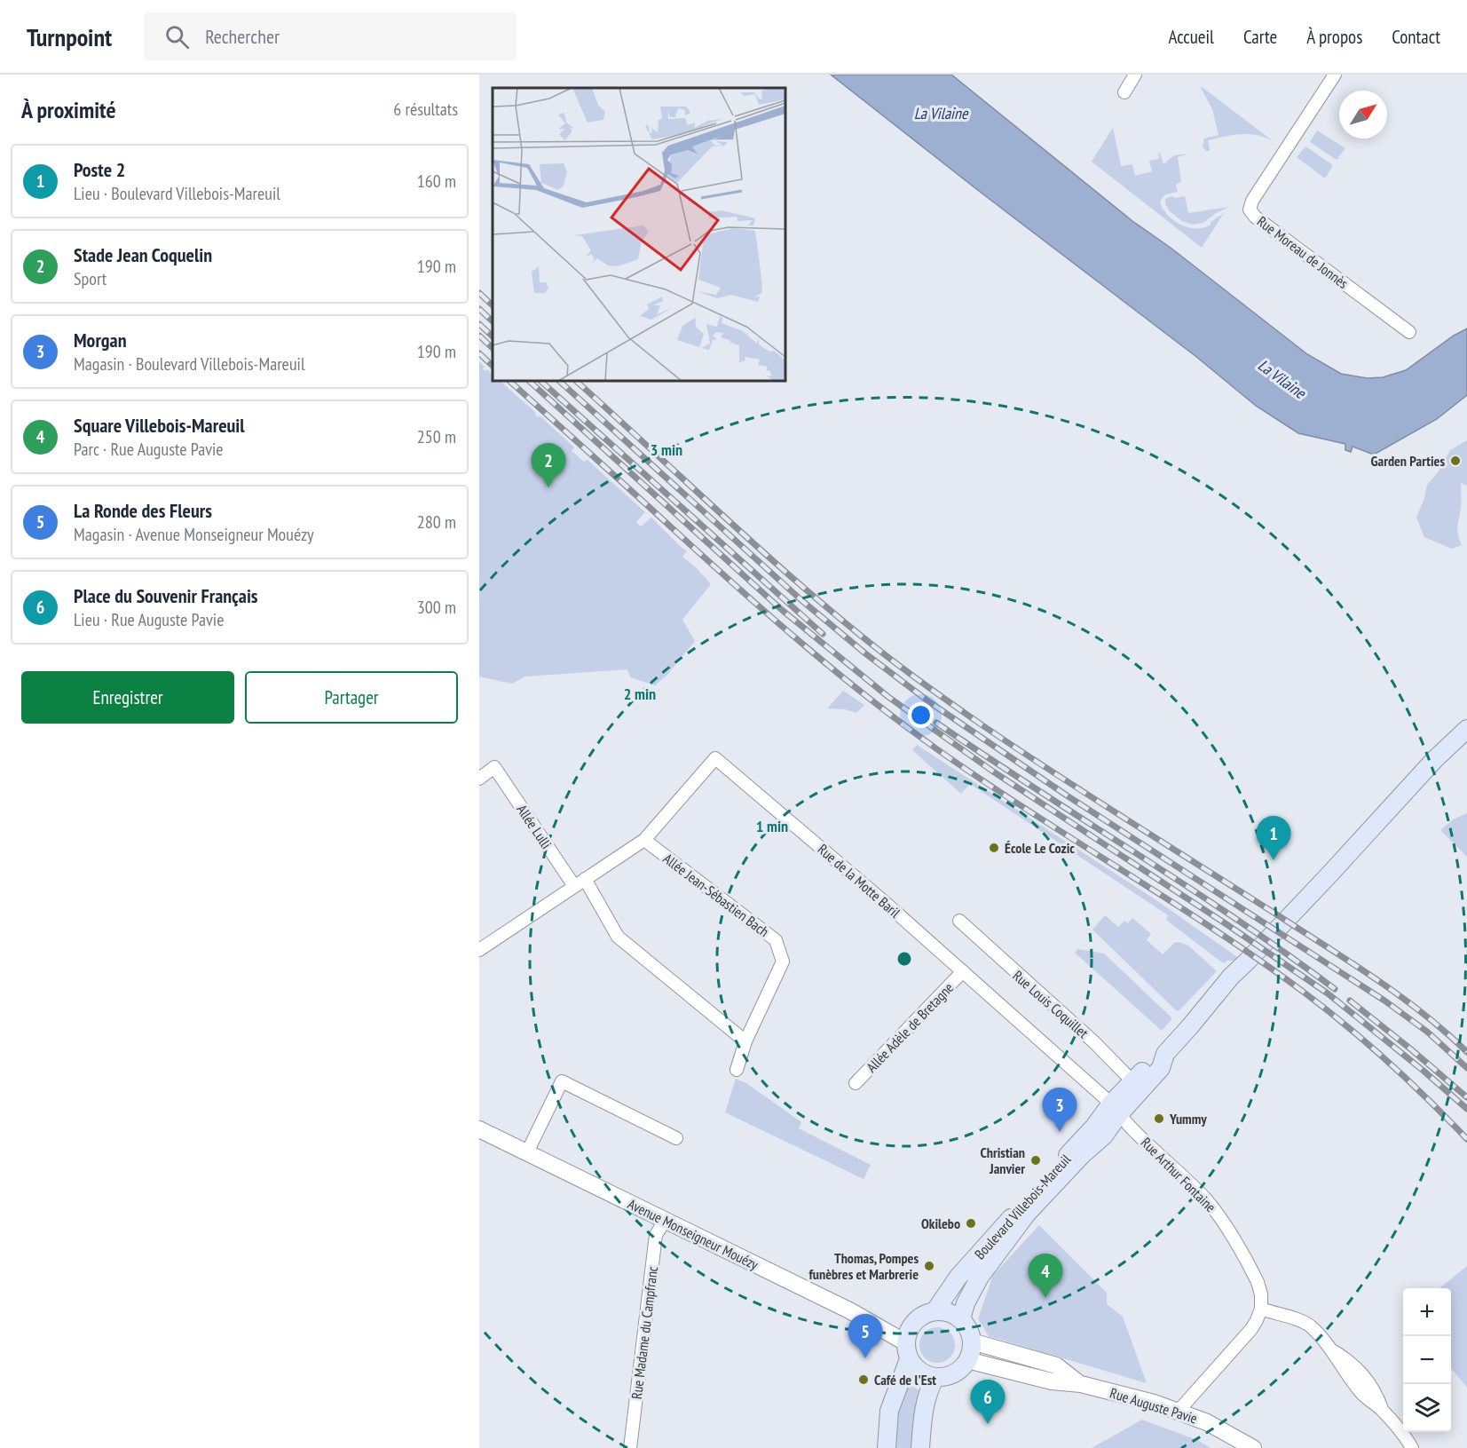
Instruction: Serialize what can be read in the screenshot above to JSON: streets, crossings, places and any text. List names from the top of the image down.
{
  "streets": {
    "main road": ["Boulevard Villebois-Mareuil"],
    "street": [
      "Rue Moreau de Jonnès",
      "Allée Lulli",
      "Rue de la Motte Baril",
      "Allée Jean-Sébastien Bach",
      "Rue Louis Coquillet",
      "Allée Adèle de Bretagne",
      "Rue Arthur Fontaine",
      "Avenue Monseigneur Mouézy",
      "Rue Madame du Campfranc",
      "Rue Auguste Pavie"
    ]
  },
  "crossings": [
    ["Allée Lulli", "Rue de la Motte Baril"],
    ["Rue de la Motte Baril", "Allée Jean-Sébastien Bach"],
    ["Rue de la Motte Baril", "Allée Adèle de Bretagne"],
    ["Rue de la Motte Baril", "Rue Arthur Fontaine"],
    ["Rue de la Motte Baril", "Boulevard Villebois-Mareuil"],
    ["Rue Louis Coquillet", "Boulevard Villebois-Mareuil"],
    ["Rue Arthur Fontaine", "Boulevard Villebois-Mareuil"],
    ["Boulevard Villebois-Mareuil", "Avenue Monseigneur Mouézy"],
    ["Boulevard Villebois-Mareuil", "Rue Auguste Pavie"],
    ["Avenue Monseigneur Mouézy", "Rue Madame du Campfranc"],
    ["Avenue Monseigneur Mouézy", "Rue Auguste Pavie"]
  ],
  "water": ["La Vilaine"],
  "places": [
    "Garden Parties",
    "École Le Cozic",
    "Yummy",
    "Christian Janvier",
    "Okilebo",
    "Thomas, Pompes funèbres et Marbrerie",
    "Café de l'Est"
  ],
  "north": "top right",
  "page": {
    "header": "Turnpoint",
    "search": "Rechercher",
    "nav": [
      "Accueil",
      "Carte",
      "À propos",
      "Contact"
    ],
    "heading": ["À proximité", "6 résultats"],
    "list": [
      {
        "mark": "1",
        "name": "Poste 2",
        "note": "Lieu · Boulevard Villebois-Mareuil",
        "value": "160 m"
      },
      {
        "mark": "2",
        "name": "Stade Jean Coquelin",
        "note": "Sport",
        "value": "190 m"
      },
      {
        "mark": "3",
        "name": "Morgan",
        "note": "Magasin · Boulevard Villebois-Mareuil",
        "value": "190 m"
      },
      {
        "mark": "4",
        "name": "Square Villebois-Mareuil",
        "note": "Parc · Rue Auguste Pavie",
        "value": "250 m"
      },
      {
        "mark": "5",
        "name": "La Ronde des Fleurs",
        "note": "Magasin · Avenue Monseigneur Mouézy",
        "value": "280 m"
      },
      {
        "mark": "6",
        "name": "Place du Souvenir Français",
        "note": "Lieu · Rue Auguste Pavie",
        "value": "300 m"
      }
    ],
    "pins": [
      "2",
      "1",
      "3",
      "4",
      "5",
      "6"
    ],
    "buttons": ["Enregistrer", "Partager"],
    "map_buttons": ["+", "−"]
  },
  "rings": ["3 min", "2 min", "1 min"]
}
